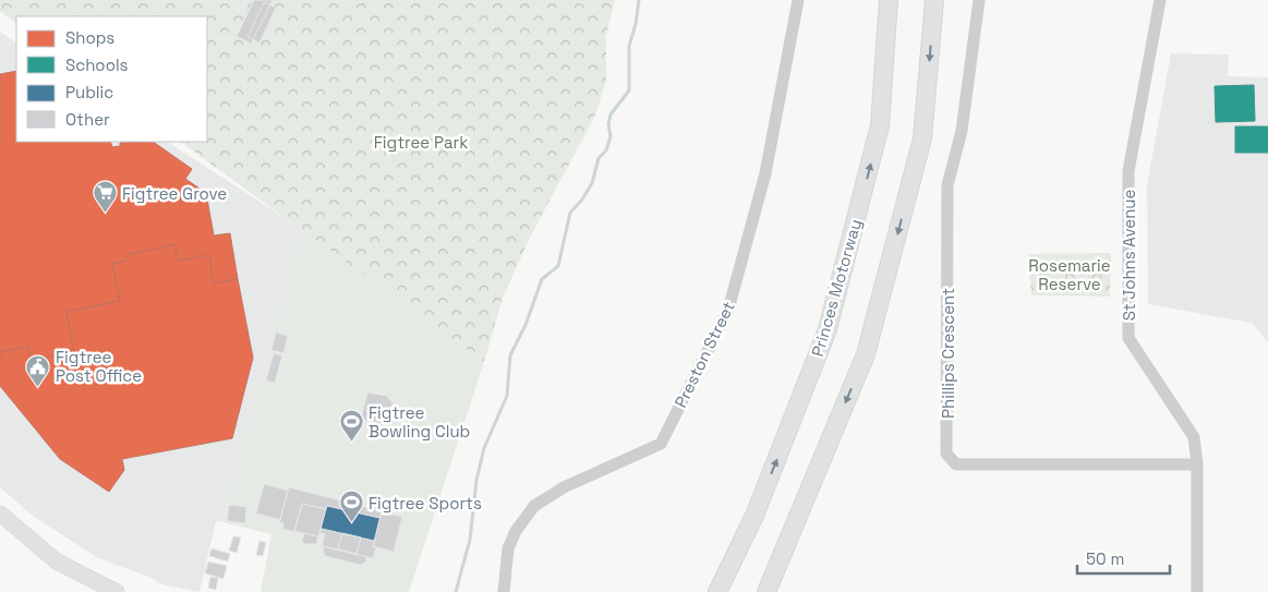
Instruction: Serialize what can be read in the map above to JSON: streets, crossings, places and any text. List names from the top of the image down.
{
  "streets": {
    "highway": ["Princes Motorway"],
    "street": ["St Johns Avenue", "Phillips Crescent", "Preston Street"]
  },
  "crossings": [
    ["St Johns Avenue", "Phillips Crescent"]
  ],
  "parks": ["Figtree Park", "Rosemarie Reserve"],
  "places": {
    "supermarket": ["Figtree Grove"],
    "public building": ["Figtree Post Office"],
    "sports": ["Figtree Bowling Club", "Figtree Sports"]
  },
  "legend": [
    "Shops",
    "Schools",
    "Public",
    "Other"
  ],
  "scale_bar": "50 m"
}
